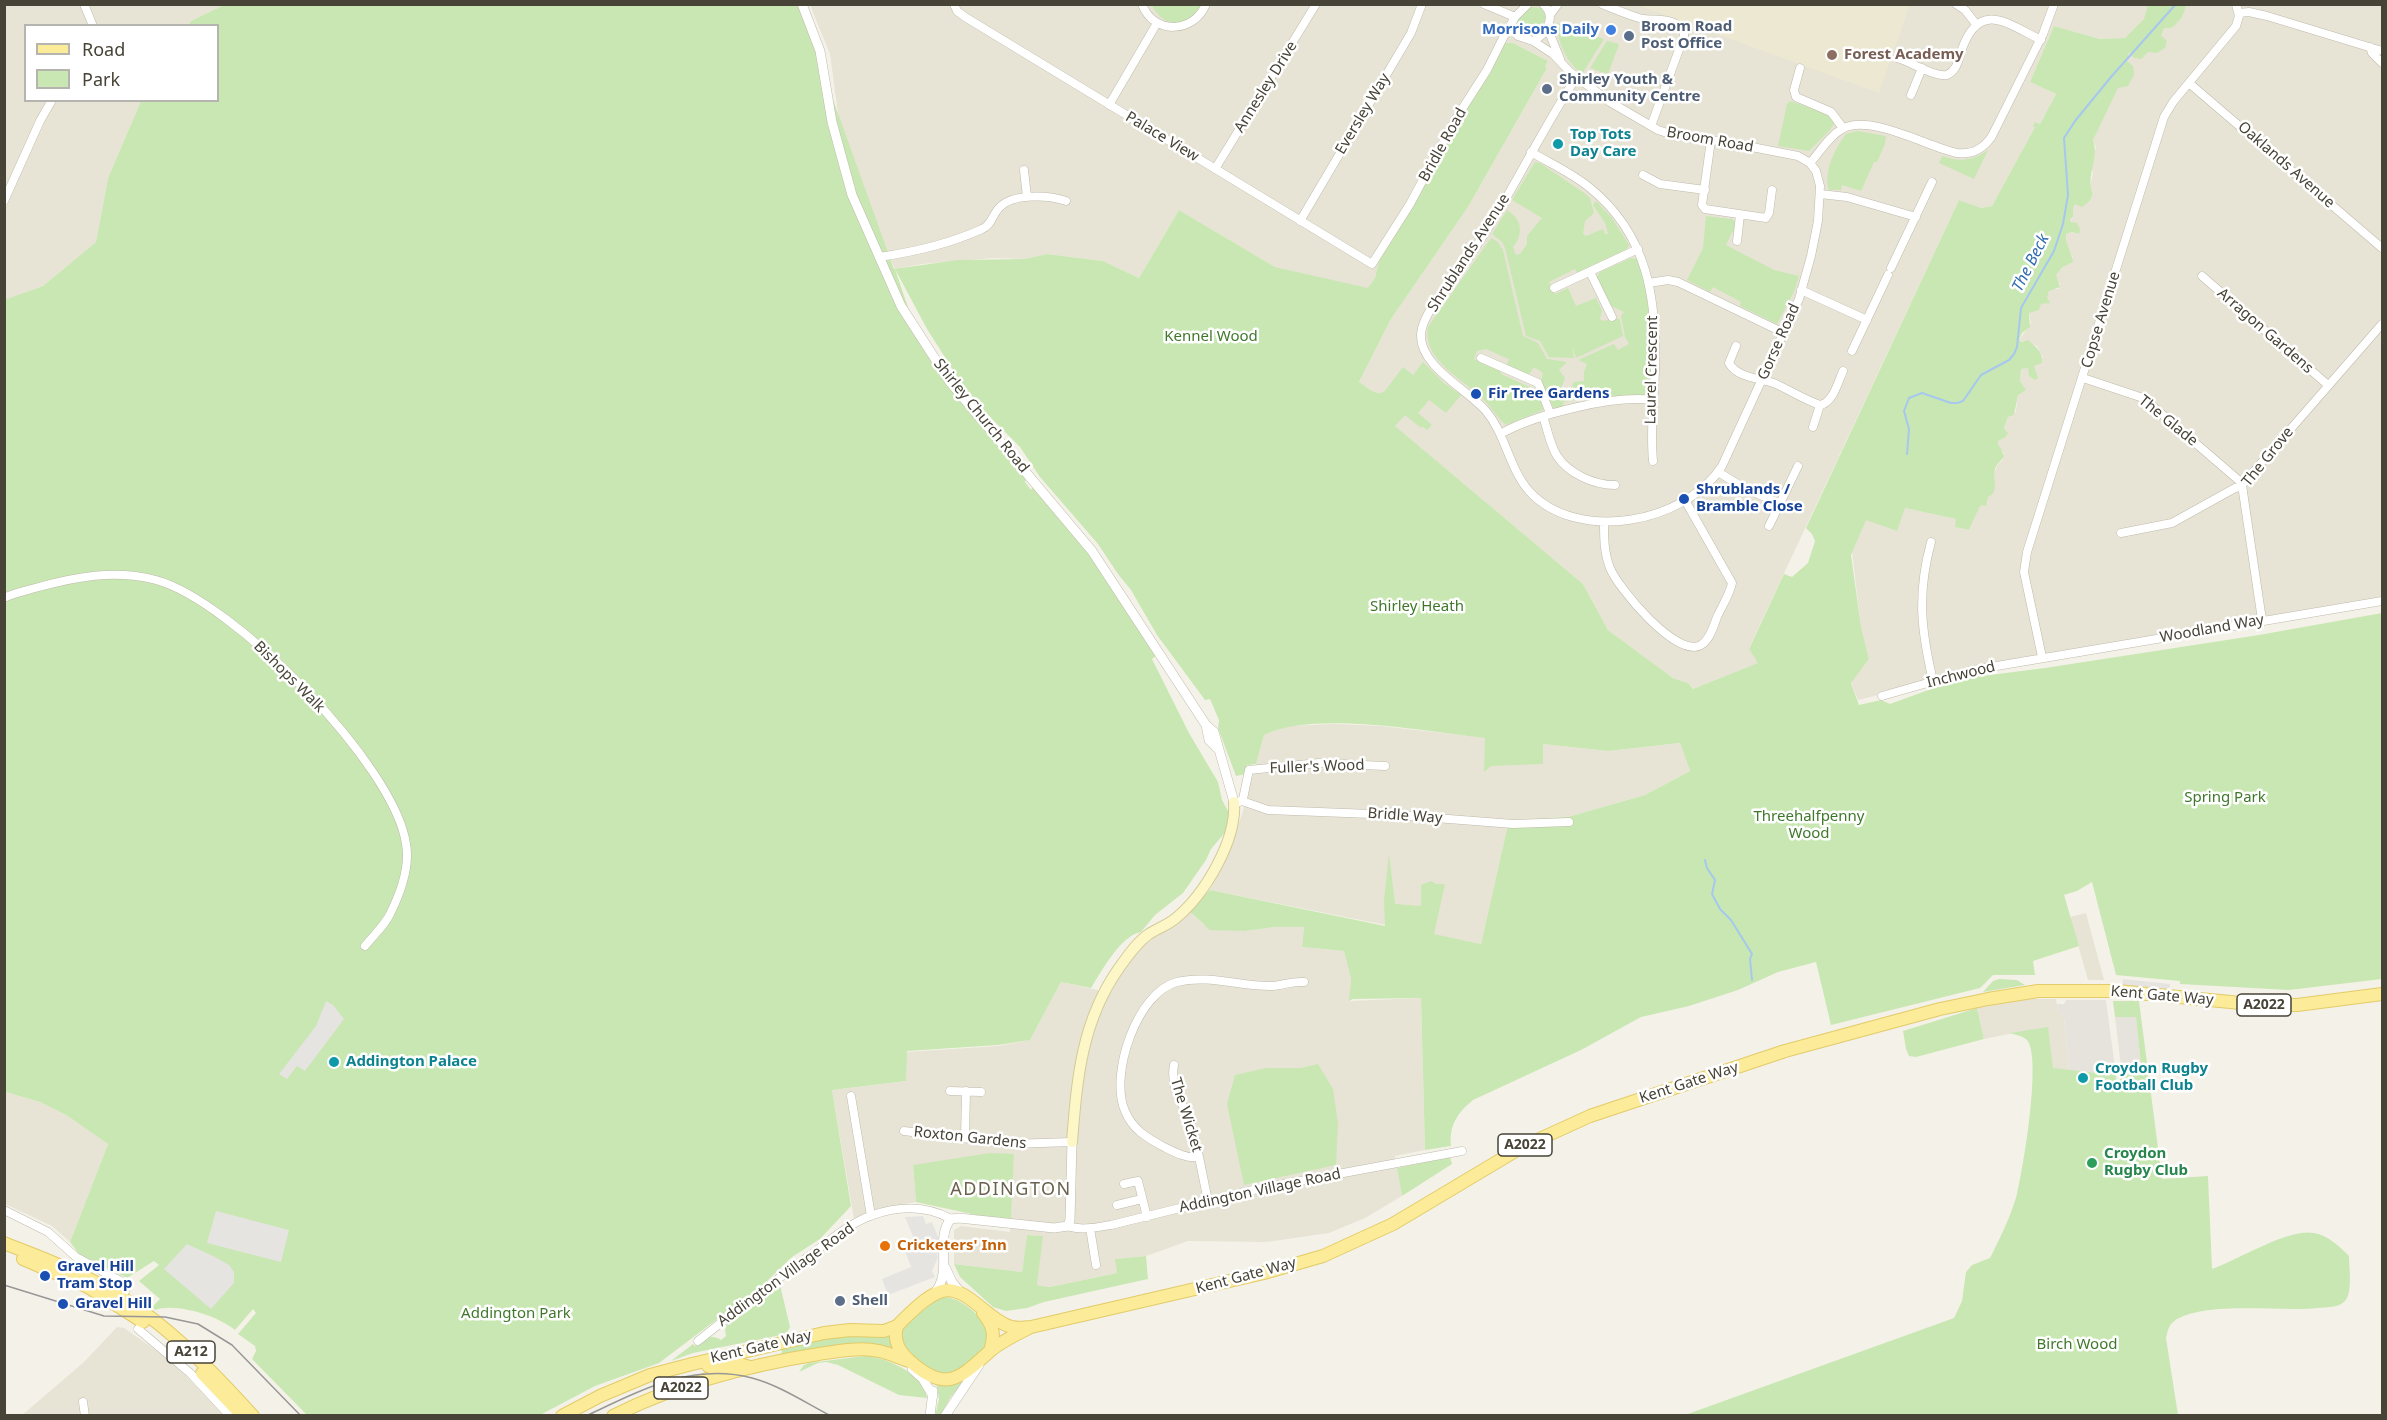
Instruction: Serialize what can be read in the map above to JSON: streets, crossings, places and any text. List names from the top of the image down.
{
  "streets": {
    "main road": ["Kent Gate Way", "A2022", "A212"],
    "street": [
      "Annesley Drive",
      "Eversley Way",
      "Palace View",
      "Broom Road",
      "Bridle Road",
      "Oaklands Avenue",
      "Shrublands Avenue",
      "Copse Avenue",
      "Arragon Gardens",
      "Gorse Road",
      "Laurel Crescent",
      "Shirley Church Road",
      "The Glade",
      "The Grove",
      "Woodland Way",
      "Inchwood",
      "Bishops Walk",
      "Fuller's Wood",
      "Bridle Way",
      "The Wicket",
      "Roxton Gardens",
      "Addington Village Road"
    ]
  },
  "crossings": [
    ["Annesley Drive", "Palace View"],
    ["Eversley Way", "Palace View"],
    ["Palace View", "Bridle Road"],
    ["Broom Road", "Shrublands Avenue"],
    ["Broom Road", "Gorse Road"],
    ["Oaklands Avenue", "Copse Avenue"],
    ["Shrublands Avenue", "Gorse Road"],
    ["Shrublands Avenue", "Laurel Crescent"],
    ["Copse Avenue", "The Glade"],
    ["Copse Avenue", "Woodland Way"],
    ["Copse Avenue", "Inchwood"],
    ["Arragon Gardens", "The Grove"],
    ["Shirley Church Road", "Bridle Way"],
    ["The Glade", "The Grove"],
    ["The Grove", "Woodland Way"],
    ["Woodland Way", "Inchwood"],
    ["The Wicket", "Addington Village Road"]
  ],
  "districts": ["ADDINGTON"],
  "water": ["The Beck"],
  "parks": [
    "Kennel Wood",
    "Shirley Heath",
    "Spring Park",
    "Threehalfpenny Wood",
    "Addington Park",
    "Birch Wood"
  ],
  "places": [
    "Morrisons Daily",
    "Broom Road Post Office",
    "Forest Academy",
    "Shirley Youth & Community Centre",
    "Top Tots Day Care",
    "Fir Tree Gardens",
    "Shrublands / Bramble Close",
    "Addington Palace",
    "Croydon Rugby Football Club",
    "Croydon Rugby Club",
    "Cricketers' Inn",
    "Gravel Hill Tram Stop",
    "Shell",
    "Gravel Hill"
  ],
  "legend": ["Road", "Park"]
}
